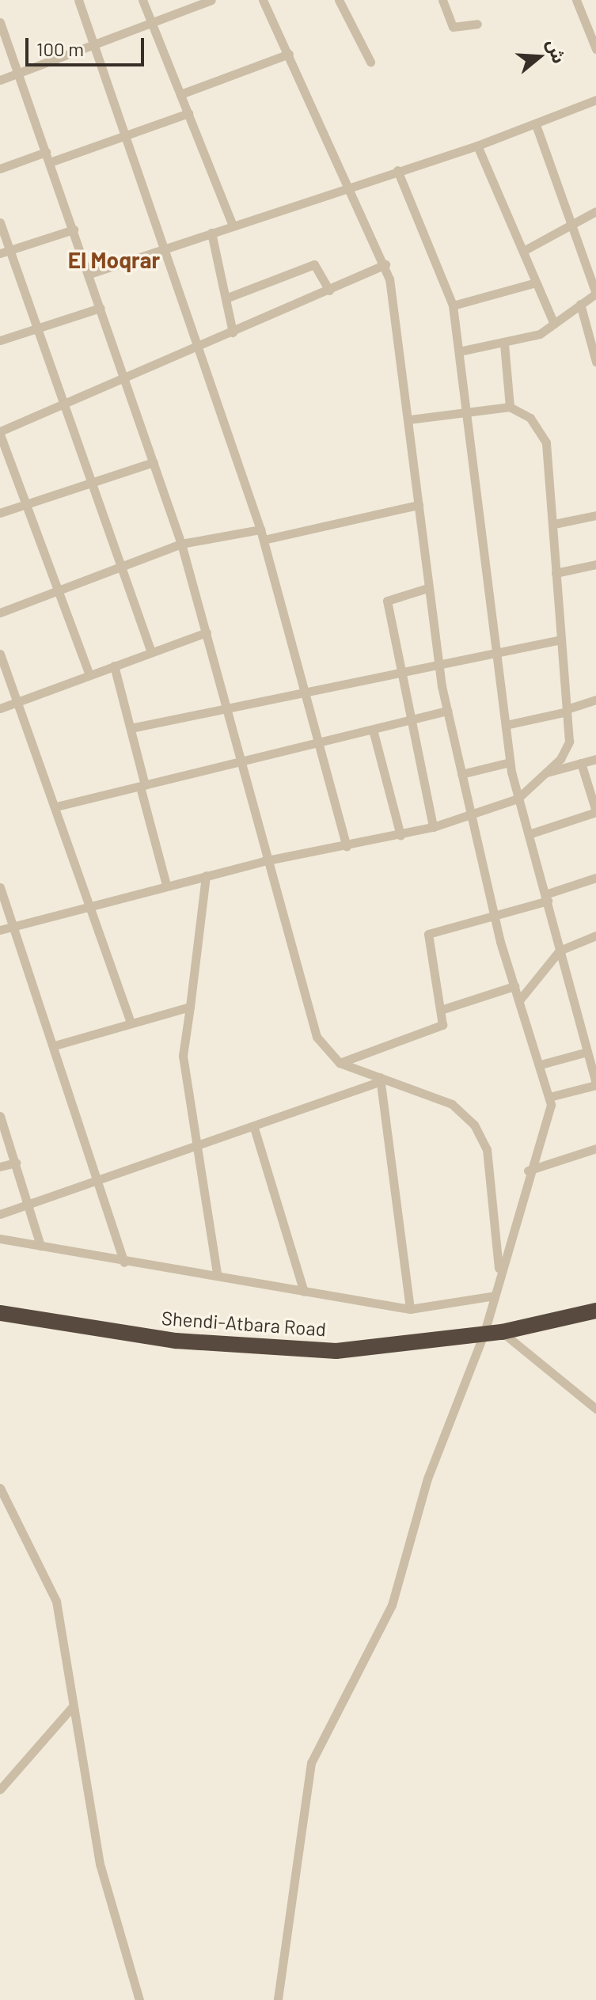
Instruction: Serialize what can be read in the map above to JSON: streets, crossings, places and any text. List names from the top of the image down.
{
  "streets": {
    "highway": ["Shendi-Atbara Road"]
  },
  "districts": ["El Moqrar"],
  "scale_bar": "100 m",
  "north": "right"
}
